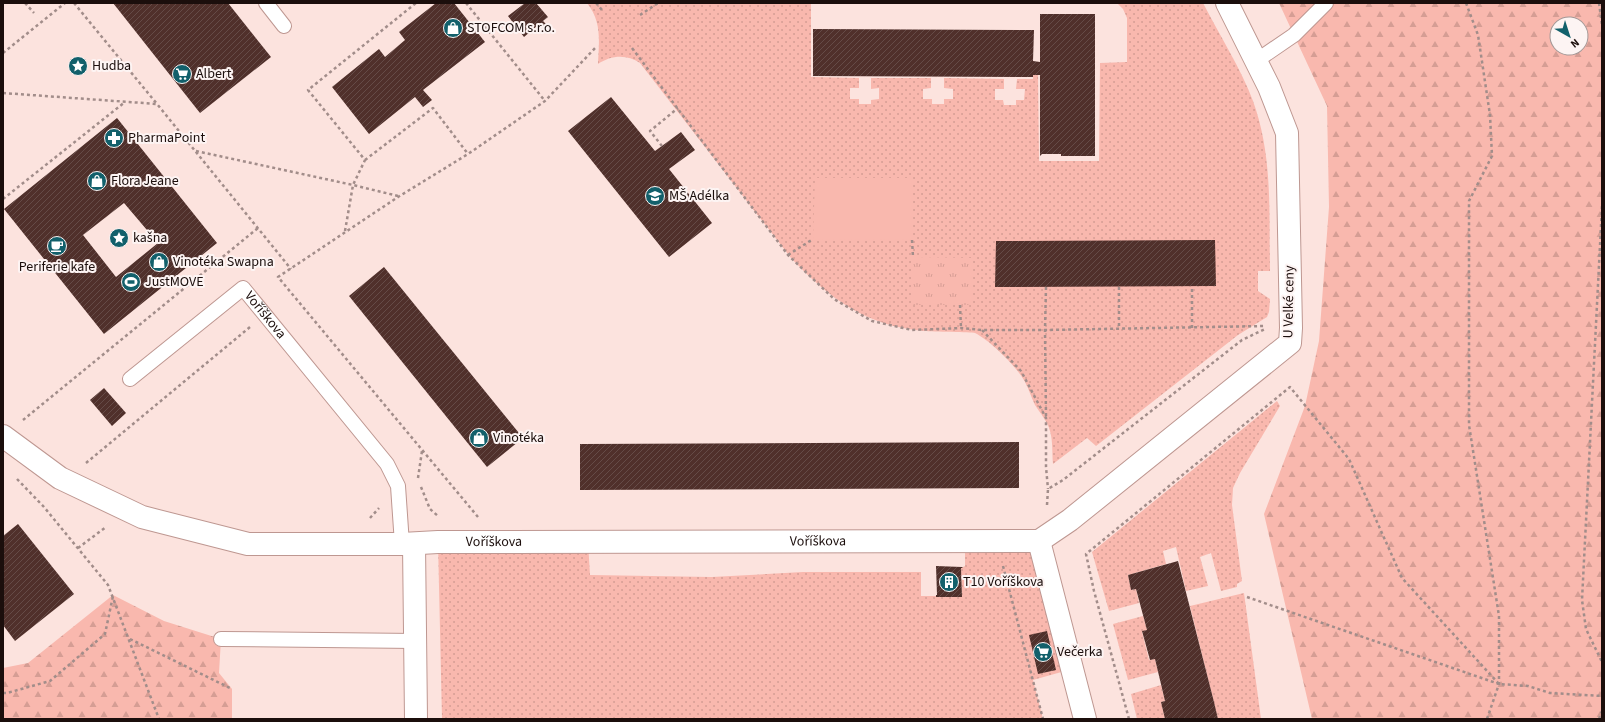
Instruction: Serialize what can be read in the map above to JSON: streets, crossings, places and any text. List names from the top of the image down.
{
  "streets": {
    "street": ["U Velké ceny", "Voříškova"]
  },
  "crossings": [
    ["U Velké ceny", "Voříškova"]
  ],
  "places": {
    "shop": [
      "STOFCOM s.r.o.",
      "Flora Jeane",
      "Vinotéka Swapna",
      "Vinotéka"
    ],
    "place": ["Hudba", "kašna"],
    "supermarket": ["Albert", "Večerka"],
    "pharmacy": ["PharmaPoint"],
    "school or university": ["MŠ Adélka"],
    "cafe": ["Periferie kafe"],
    "sports": ["JustMOVE"],
    "building": ["T10 Voříškova"]
  },
  "north": "bottom right"
}
